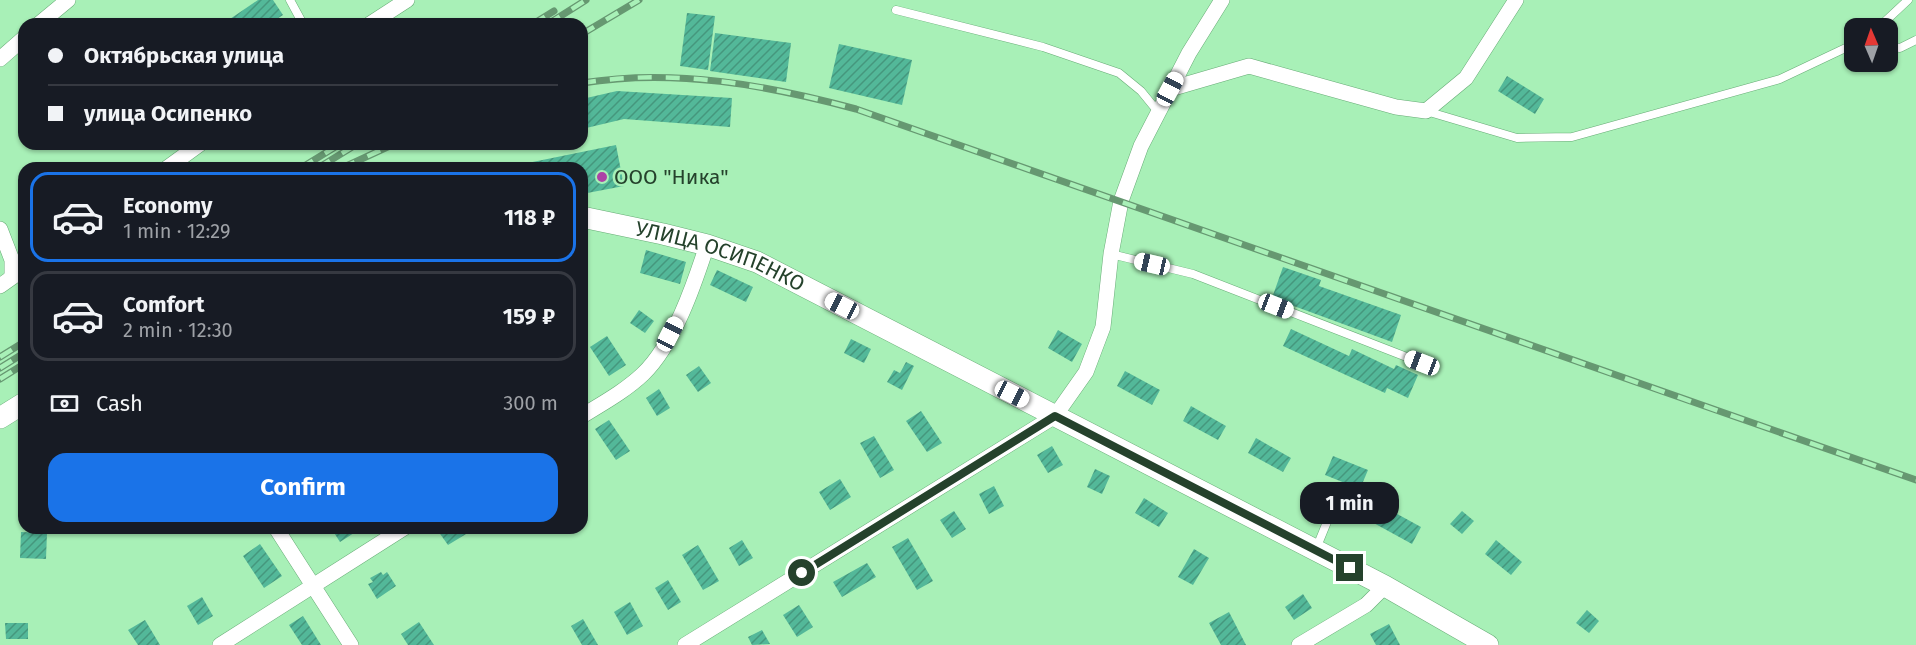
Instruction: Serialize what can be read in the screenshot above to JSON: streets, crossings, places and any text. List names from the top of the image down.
{
  "streets": {
    "street": ["УЛИЦА ОСИПЕНКО"]
  },
  "places": ["ООО \"Ника\""],
  "north": "top",
  "page": {
    "banner": ["Октябрьская улица", "улица Осипенко"],
    "list": [
      {
        "name": "Economy",
        "note": "1 min · 12:29",
        "value": "118 ₽"
      },
      {
        "name": "Comfort",
        "note": "2 min · 12:30",
        "value": "159 ₽"
      }
    ],
    "pay": ["Cash", "300 m"],
    "buttons": "Confirm",
    "bubble": "1 min"
  }
}
